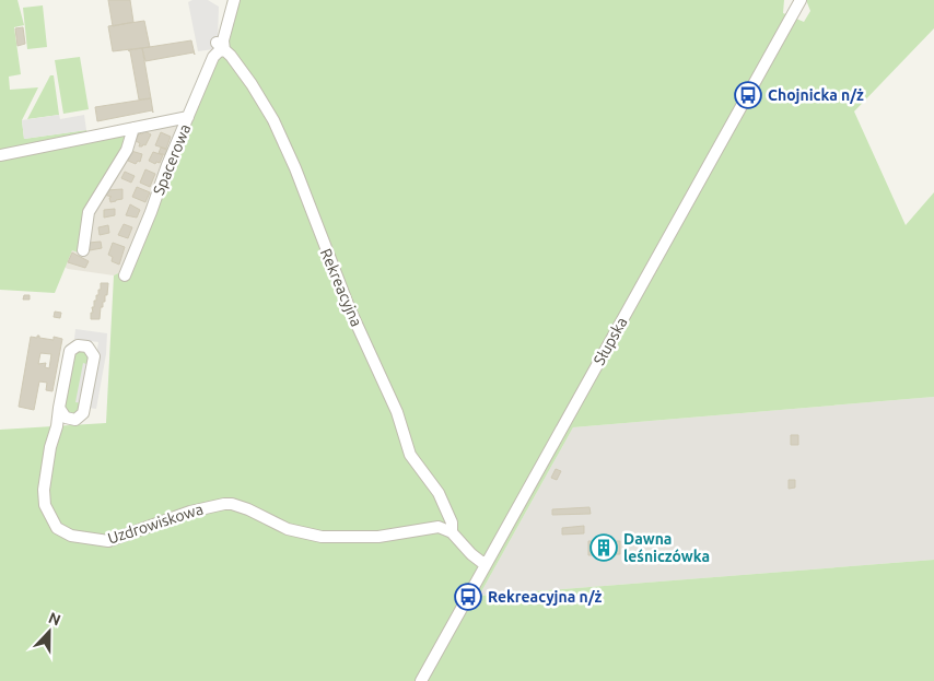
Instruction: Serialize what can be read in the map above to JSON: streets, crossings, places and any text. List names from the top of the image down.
{
  "streets": {
    "street": [
      "Spacerowa",
      "Rekreacyjna",
      "Słupska",
      "Uzdrowiskowa"
    ]
  },
  "crossings": [
    ["Spacerowa", "Rekreacyjna"],
    ["Rekreacyjna", "Słupska"],
    ["Rekreacyjna", "Uzdrowiskowa"]
  ],
  "places": {
    "bus stop": ["Chojnicka n/ż", "Rekreacyjna n/ż"],
    "building": ["Dawna leśniczówka"]
  },
  "north": "top"
}
